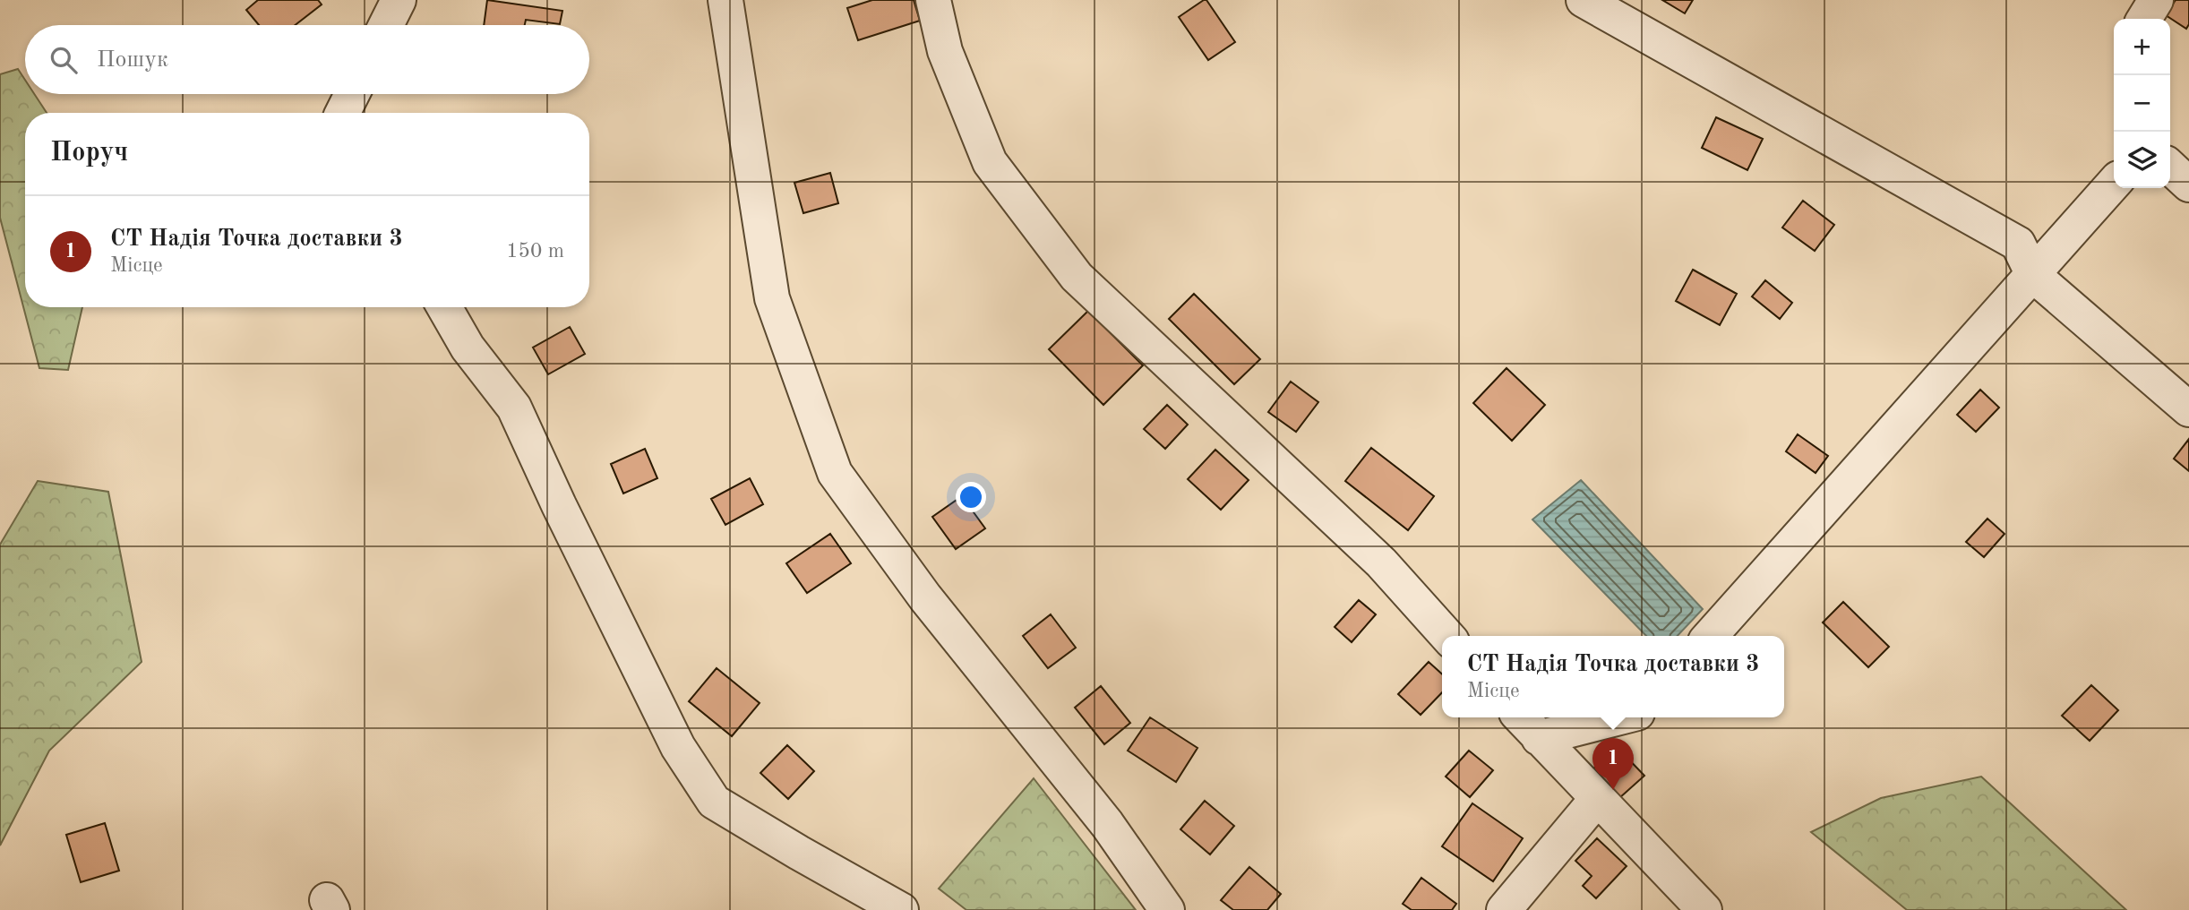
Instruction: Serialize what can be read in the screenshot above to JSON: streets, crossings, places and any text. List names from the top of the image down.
{
  "page": {
    "map_buttons": ["+", "−"],
    "search": "Пошук",
    "heading": "Поруч",
    "list": [
      {
        "mark": "1",
        "name": "СТ Надія Точка доставки 3",
        "note": "Місце",
        "value": "150 m"
      }
    ],
    "popup": ["СТ Надія Точка доставки 3", "Місце"],
    "pins": "1"
  }
}
